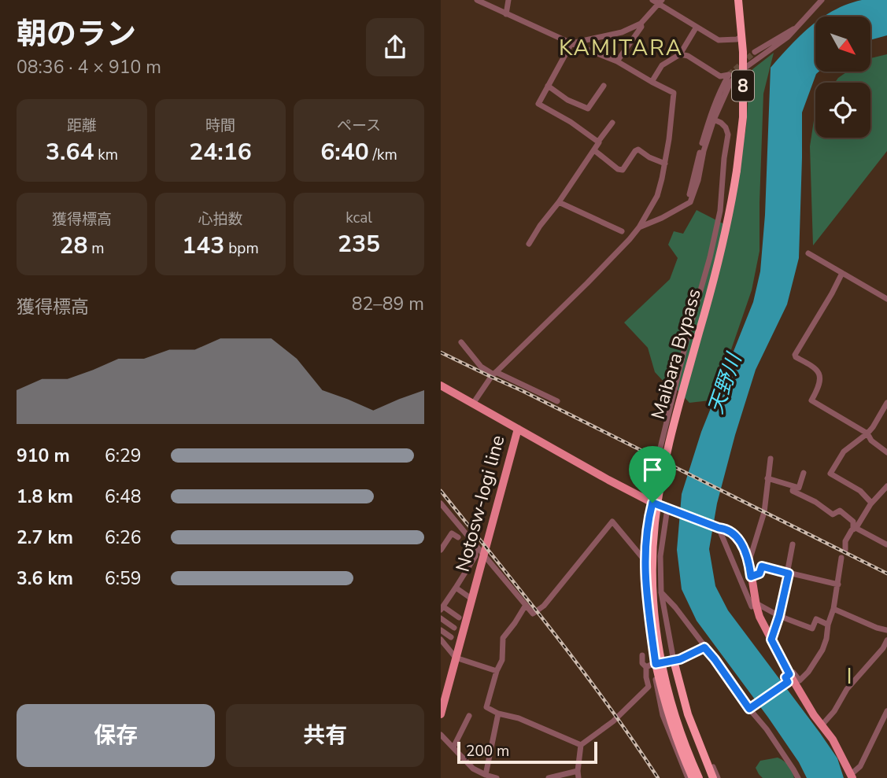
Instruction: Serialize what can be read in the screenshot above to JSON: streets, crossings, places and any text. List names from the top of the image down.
{
  "streets": {
    "highway": ["8", "Maibara Bypass"],
    "main road": ["Notosw-Iogi line"]
  },
  "districts": ["KAMITARA", "I"],
  "water": ["天野川"],
  "scale_bar": "200 m",
  "north": "bottom right",
  "page": {
    "heading": ["朝のラン", "08:36 · 4 × 910 m"],
    "stats": [
      ["距離", "3.64 km"],
      ["時間", "24:16"],
      ["ペース", "6:40 /km"],
      ["獲得標高", "28 m"],
      ["心拍数", "143 bpm"],
      ["kcal", "235"]
    ],
    "chart": ["獲得標高", "82–89 m"],
    "list": [
      {
        "name": "910 m",
        "note": "6:29"
      },
      {
        "name": "1.8 km",
        "note": "6:48"
      },
      {
        "name": "2.7 km",
        "note": "6:26"
      },
      {
        "name": "3.6 km",
        "note": "6:59"
      }
    ],
    "buttons": ["保存", "共有"],
    "scale": "200 m"
  }
}
